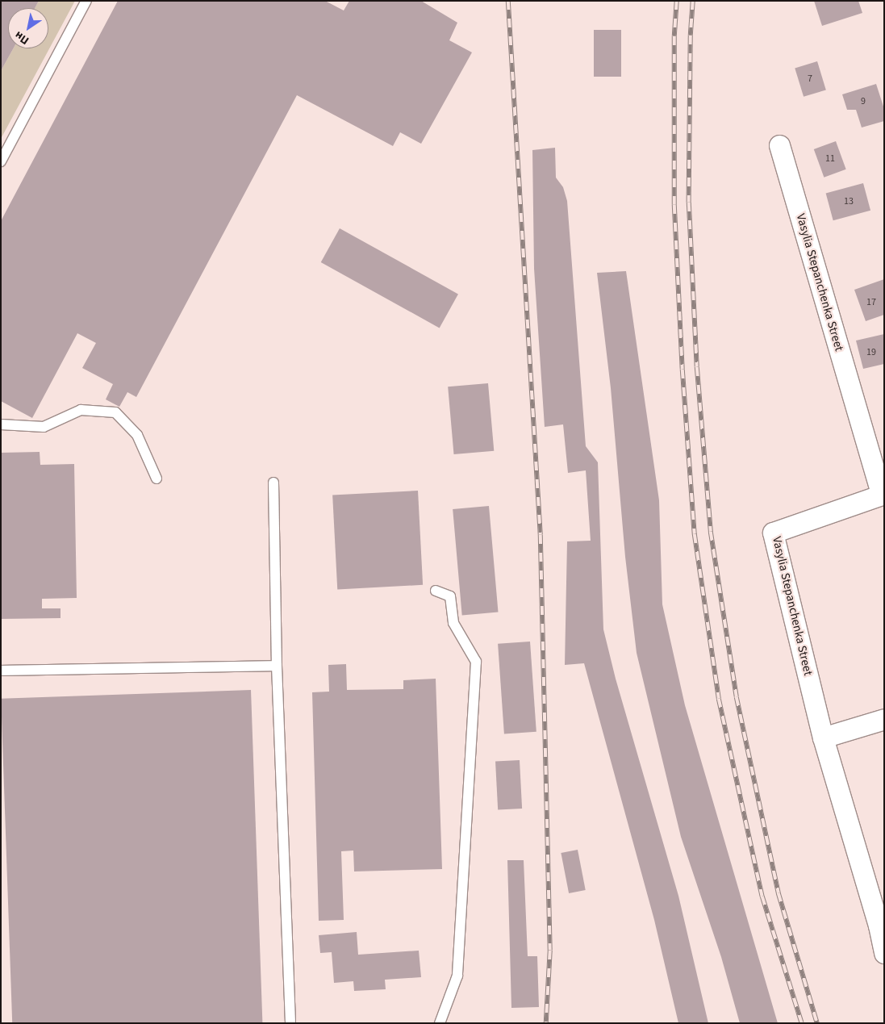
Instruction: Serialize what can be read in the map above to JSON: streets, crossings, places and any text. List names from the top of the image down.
{
  "streets": {
    "street": ["Vasylia Stepanchenka Street"]
  },
  "house_numbers": [
    "7",
    "9",
    "11",
    "13",
    "17",
    "19"
  ],
  "north": "bottom left"
}
